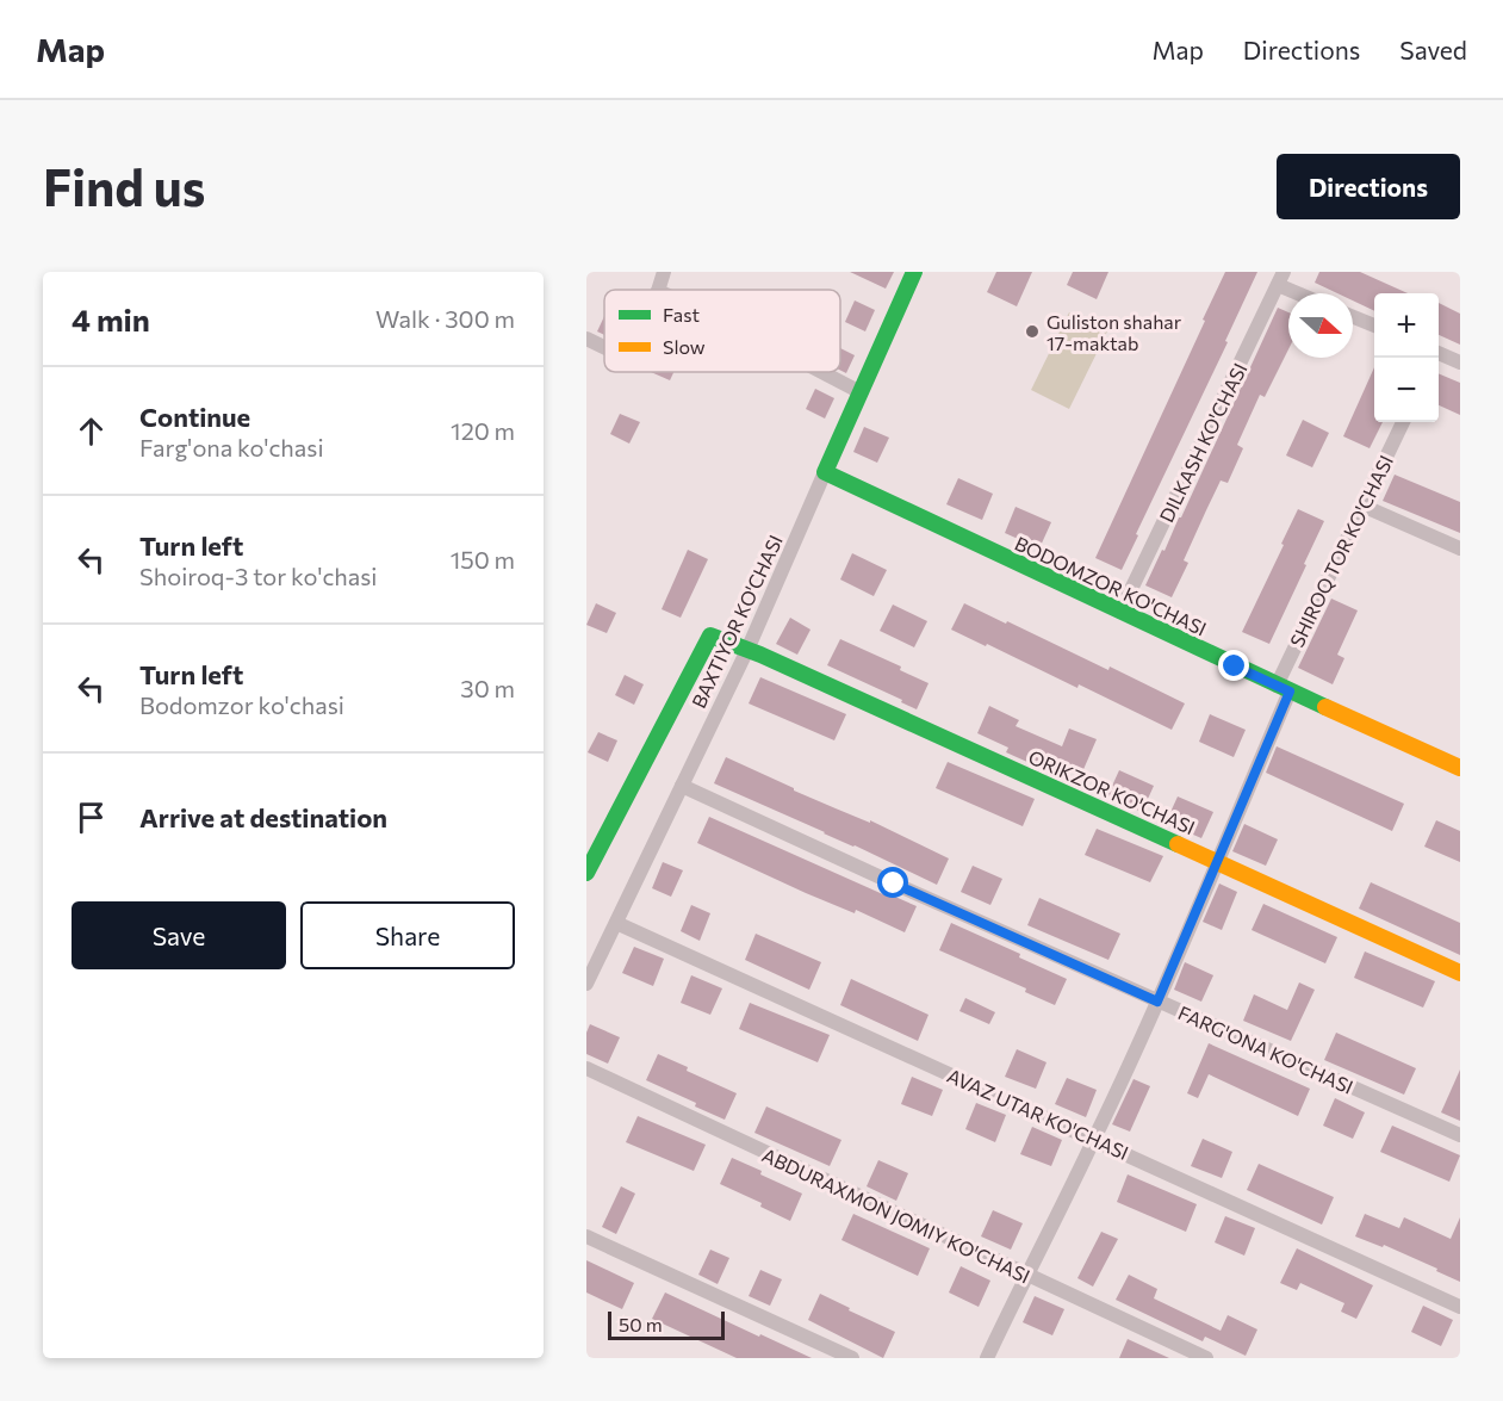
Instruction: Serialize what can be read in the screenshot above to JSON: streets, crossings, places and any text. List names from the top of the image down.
{
  "streets": {
    "street": [
      "DILKASH KO'CHASI",
      "SHIROQ TOR KO'CHASI",
      "BODOMZOR KO'CHASI",
      "BAXTIYOR KO'CHASI",
      "ORIKZOR KO'CHASI",
      "FARG'ONA KO'CHASI",
      "AVAZ UTAR KO'CHASI",
      "ABDURAXMON JOMIY KO'CHASI"
    ]
  },
  "crossings": [
    ["DILKASH KO'CHASI", "BODOMZOR KO'CHASI"],
    ["SHIROQ TOR KO'CHASI", "BODOMZOR KO'CHASI"],
    ["SHIROQ TOR KO'CHASI", "ORIKZOR KO'CHASI"],
    ["SHIROQ TOR KO'CHASI", "FARG'ONA KO'CHASI"],
    ["SHIROQ TOR KO'CHASI", "AVAZ UTAR KO'CHASI"],
    ["SHIROQ TOR KO'CHASI", "ABDURAXMON JOMIY KO'CHASI"],
    ["BODOMZOR KO'CHASI", "BAXTIYOR KO'CHASI"],
    ["BAXTIYOR KO'CHASI", "ORIKZOR KO'CHASI"],
    ["BAXTIYOR KO'CHASI", "FARG'ONA KO'CHASI"],
    ["BAXTIYOR KO'CHASI", "AVAZ UTAR KO'CHASI"]
  ],
  "places": ["Guliston shahar 17-maktab"],
  "legend": ["Fast", "Slow"],
  "scale_bar": "50 m",
  "north": "right",
  "page": {
    "header": "Map",
    "nav": ["Map", "Directions", "Saved"],
    "buttons": [
      "Directions",
      ["Save", "Share"]
    ],
    "title": "Find us",
    "heading": ["4 min", "Walk · 300 m"],
    "map_buttons": ["+", "−"],
    "list": [
      ["Continue", "Farg'ona ko'chasi", "120 m"],
      ["Turn left", "Shoiroq-3 tor ko'chasi", "150 m"],
      ["Turn left", "Bodomzor ko'chasi", "30 m"],
      "Arrive at destination"
    ],
    "scale": "50 m"
  }
}
